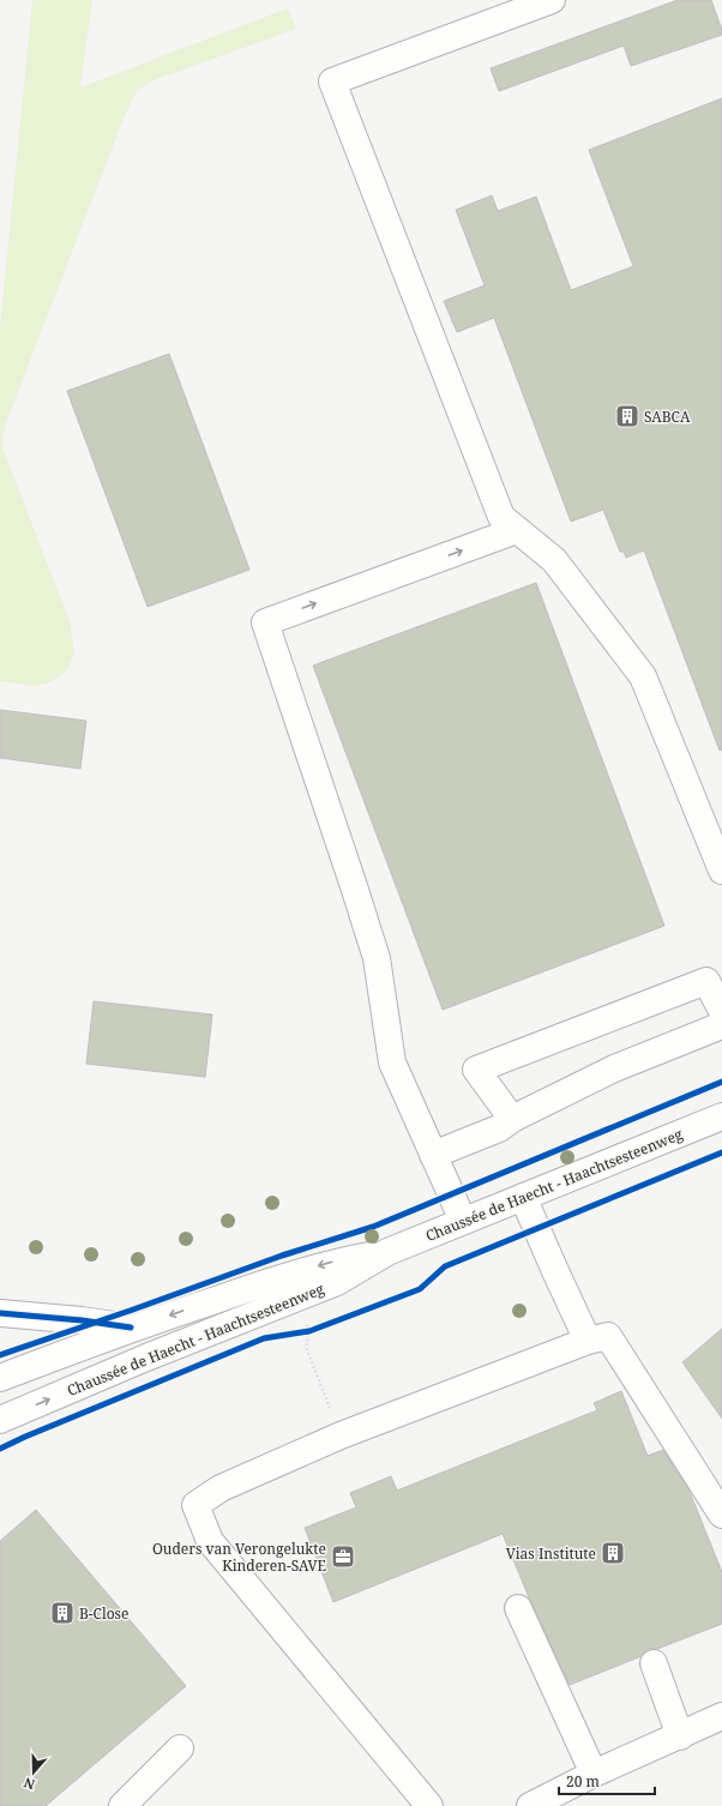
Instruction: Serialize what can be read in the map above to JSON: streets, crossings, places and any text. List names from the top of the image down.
{
  "streets": {
    "main road": ["Chaussée de Haecht - Haachtsesteenweg"]
  },
  "places": {
    "building": ["SABCA", "Vias Institute", "B-Close"],
    "office": ["Ouders van Verongelukte Kinderen-SAVE"]
  },
  "scale_bar": "20 m",
  "north": "bottom"
}
